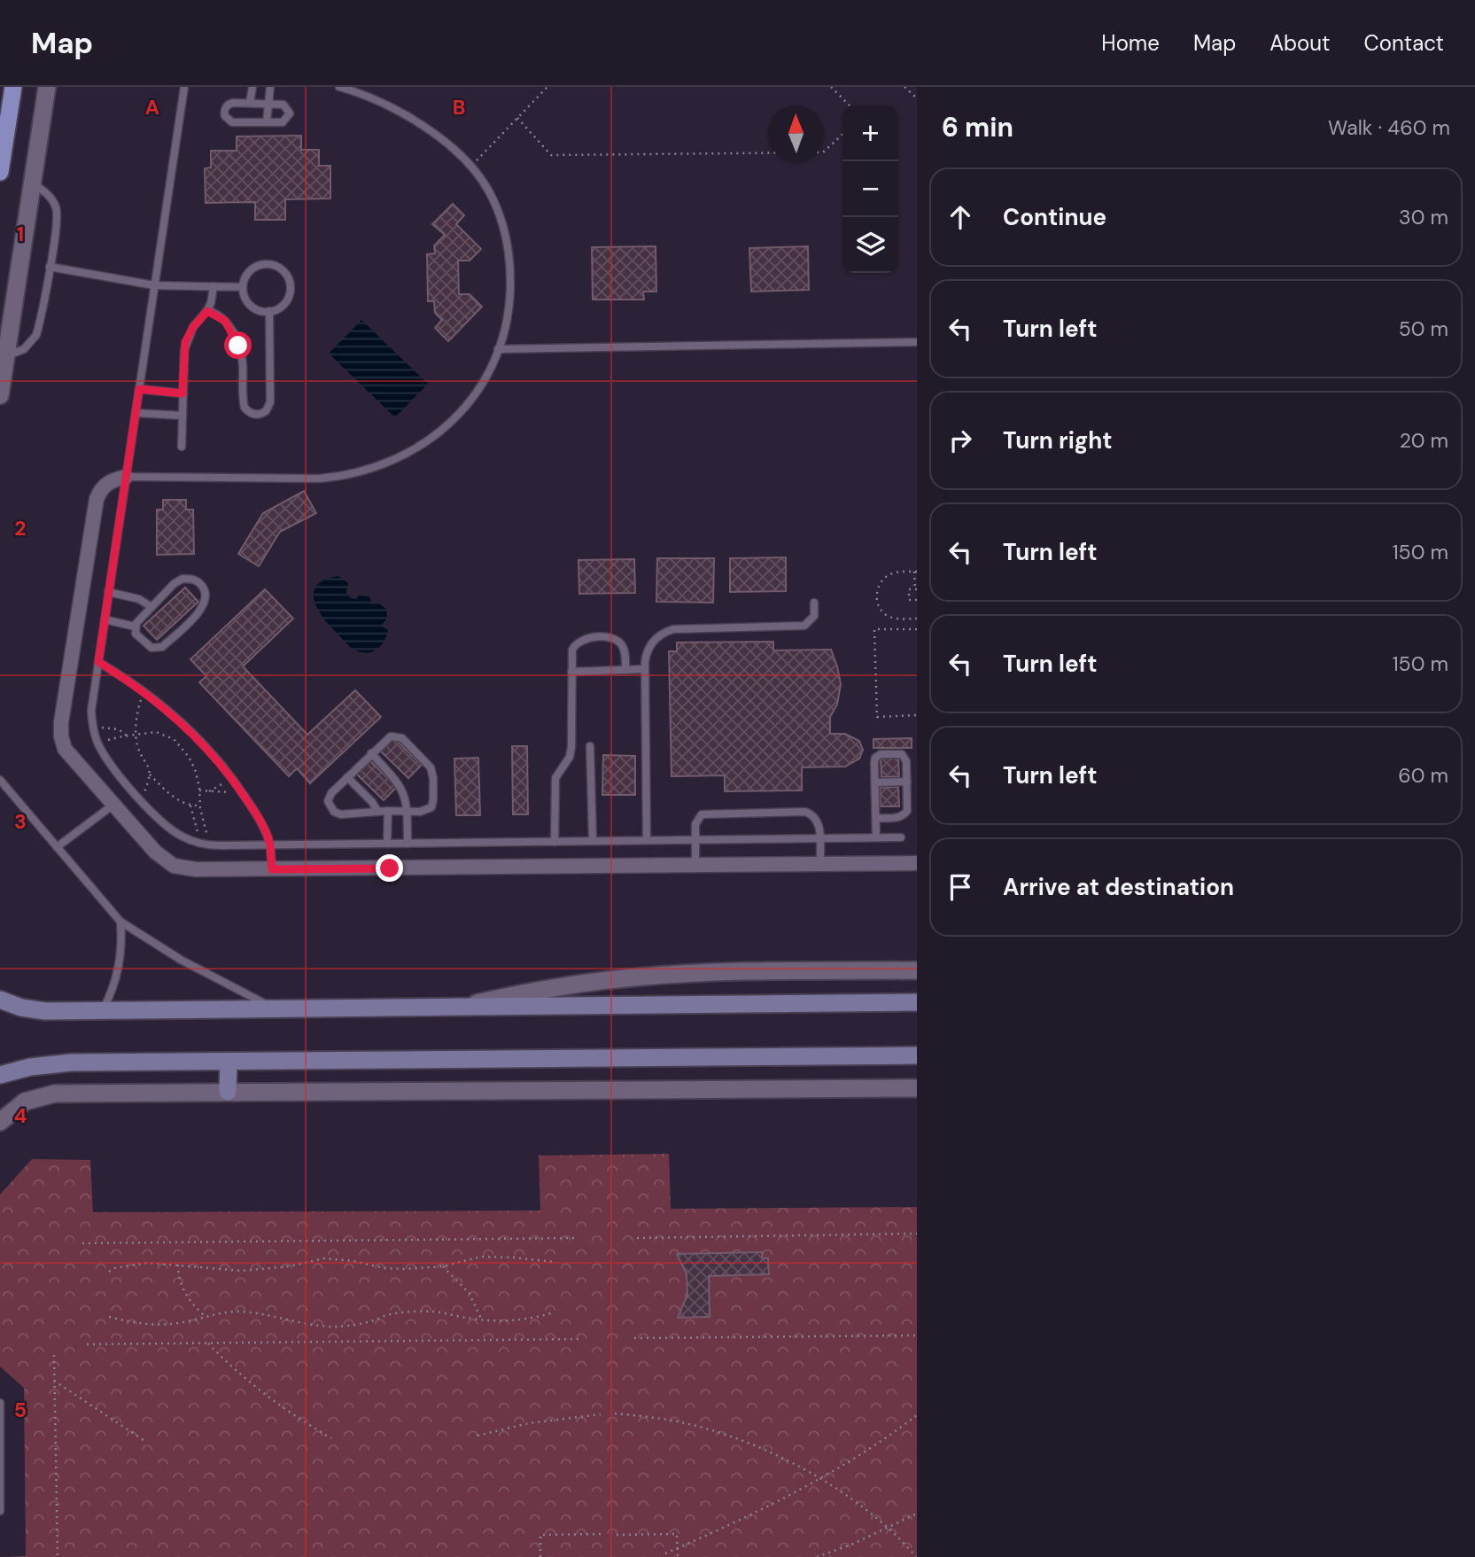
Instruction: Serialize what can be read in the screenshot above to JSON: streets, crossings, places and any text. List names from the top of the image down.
{
  "north": "top",
  "page": {
    "header": "Map",
    "nav": [
      "Home",
      "Map",
      "About",
      "Contact"
    ],
    "heading": ["6 min", "Walk · 460 m"],
    "map_buttons": ["+", "−"],
    "list": [
      ["Continue", "30 m"],
      ["Turn left", "50 m"],
      ["Turn right", "20 m"],
      ["Turn left", "150 m"],
      ["Turn left", "150 m"],
      ["Turn left", "60 m"],
      "Arrive at destination"
    ]
  },
  "grid": {
    "columns": ["A", "B"],
    "rows": [
      "1",
      "2",
      "3",
      "4",
      "5"
    ]
  }
}
